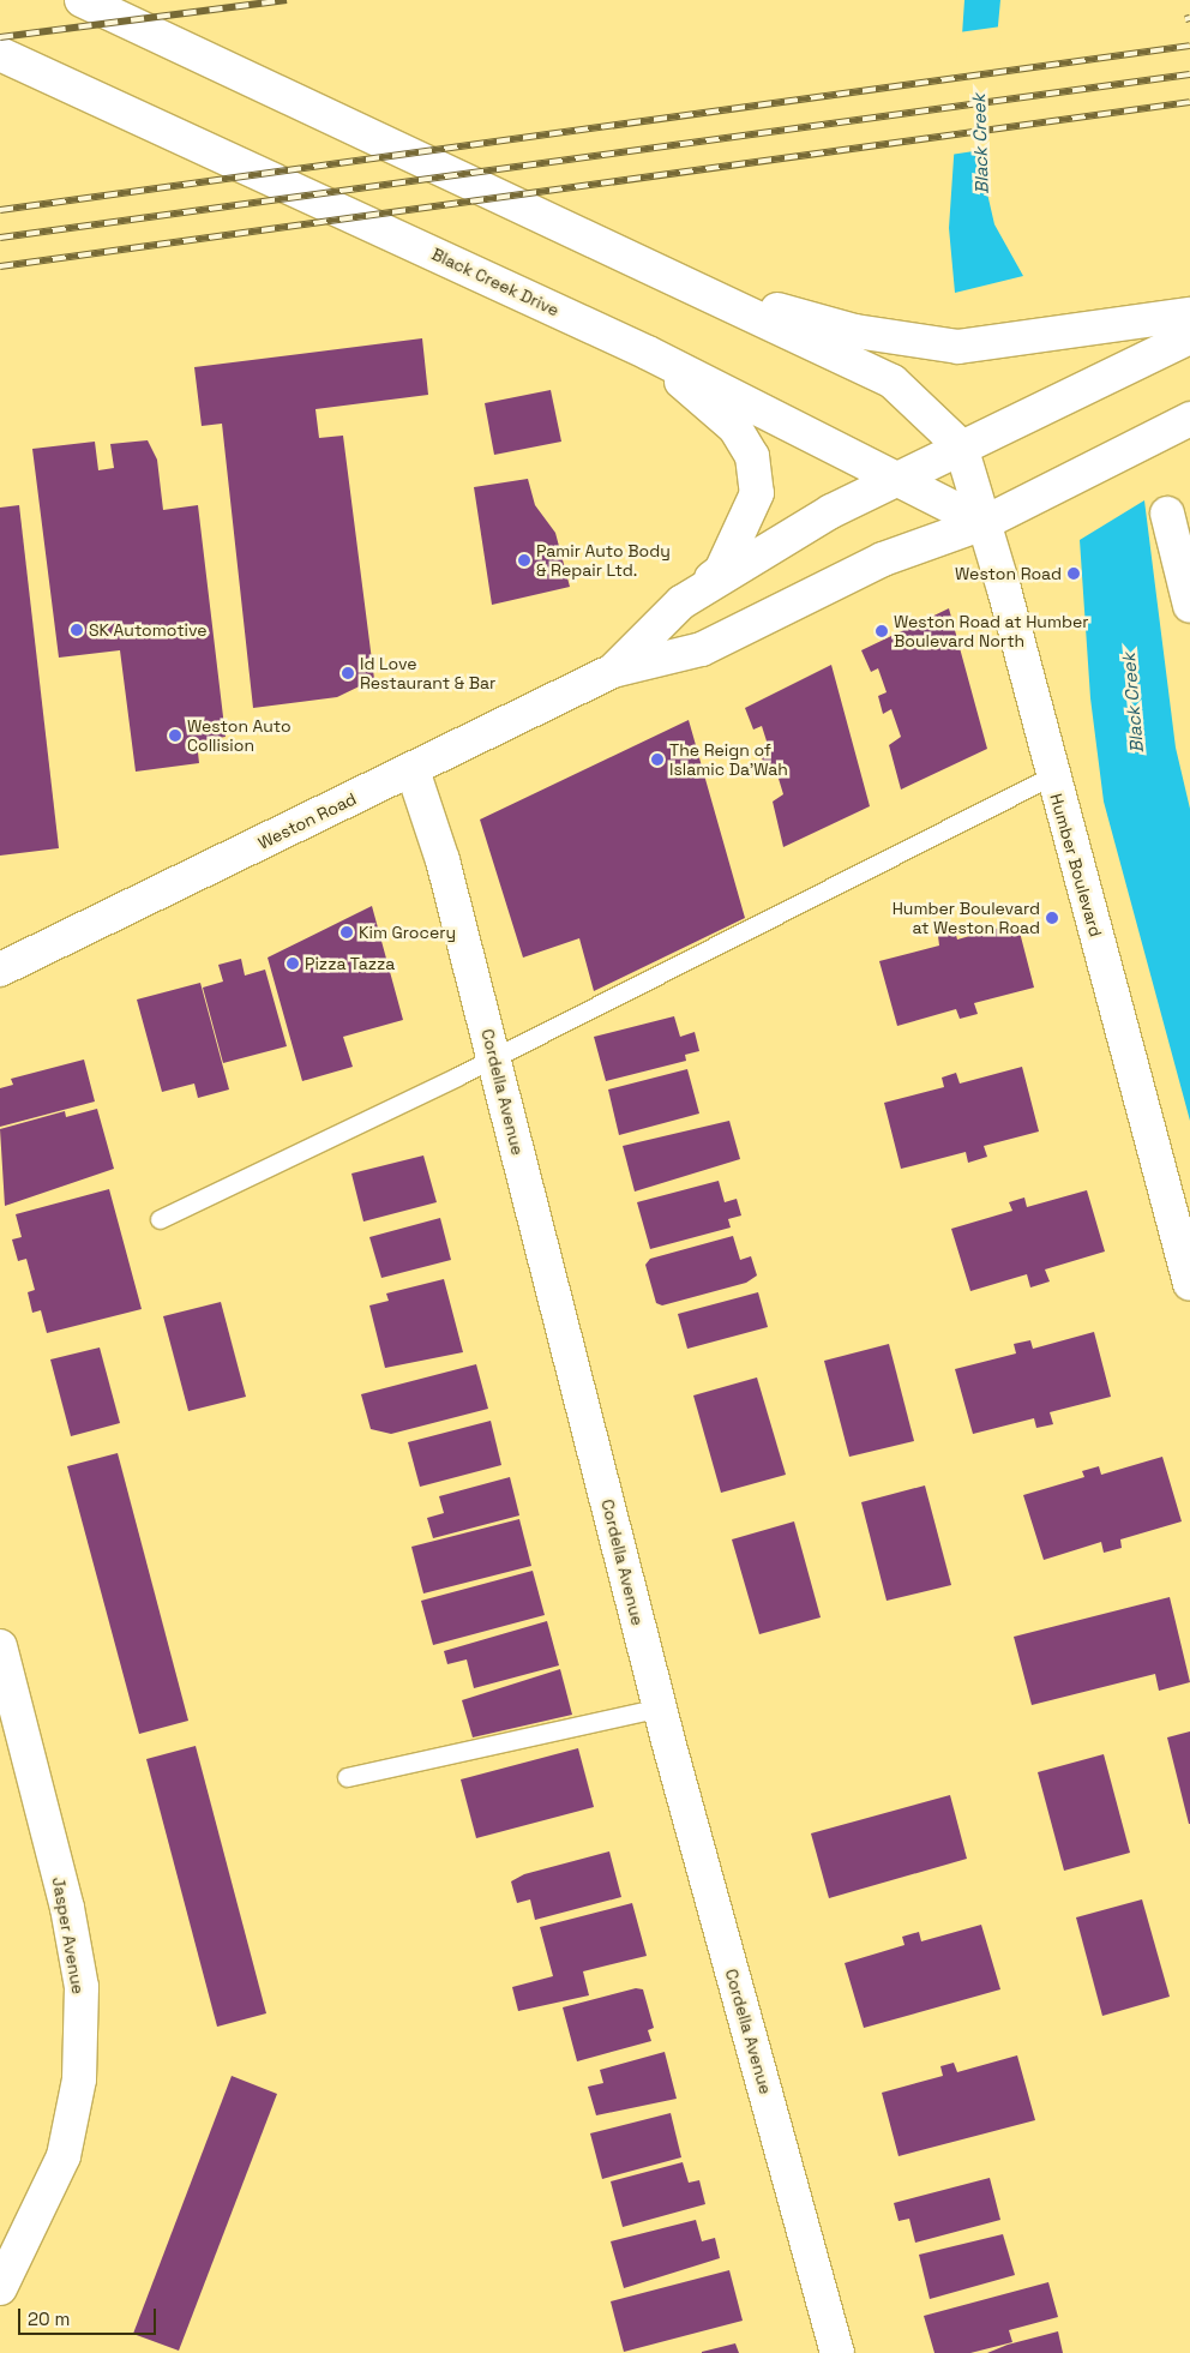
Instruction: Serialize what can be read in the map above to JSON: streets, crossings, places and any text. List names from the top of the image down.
{
  "streets": {
    "main road": [
      "Black Creek Drive",
      "Weston Road",
      "Humber Boulevard",
      "Cordella Avenue",
      "Jasper Avenue"
    ]
  },
  "crossings": [
    ["Black Creek Drive", "Weston Road"],
    ["Black Creek Drive", "Humber Boulevard"],
    ["Weston Road", "Humber Boulevard"],
    ["Weston Road", "Cordella Avenue"]
  ],
  "water": ["Black Creek"],
  "places": [
    "Pamir Auto Body & Repair Ltd.",
    "Weston Road",
    "SK Automotive",
    "Weston Road at Humber Boulevard North",
    "Id Love Restaurant & Bar",
    "Weston Auto Collision",
    "The Reign of Islamic Da'Wah",
    "Humber Boulevard at Weston Road",
    "Kim Grocery",
    "Pizza Tazza"
  ],
  "scale_bar": "20 m"
}
